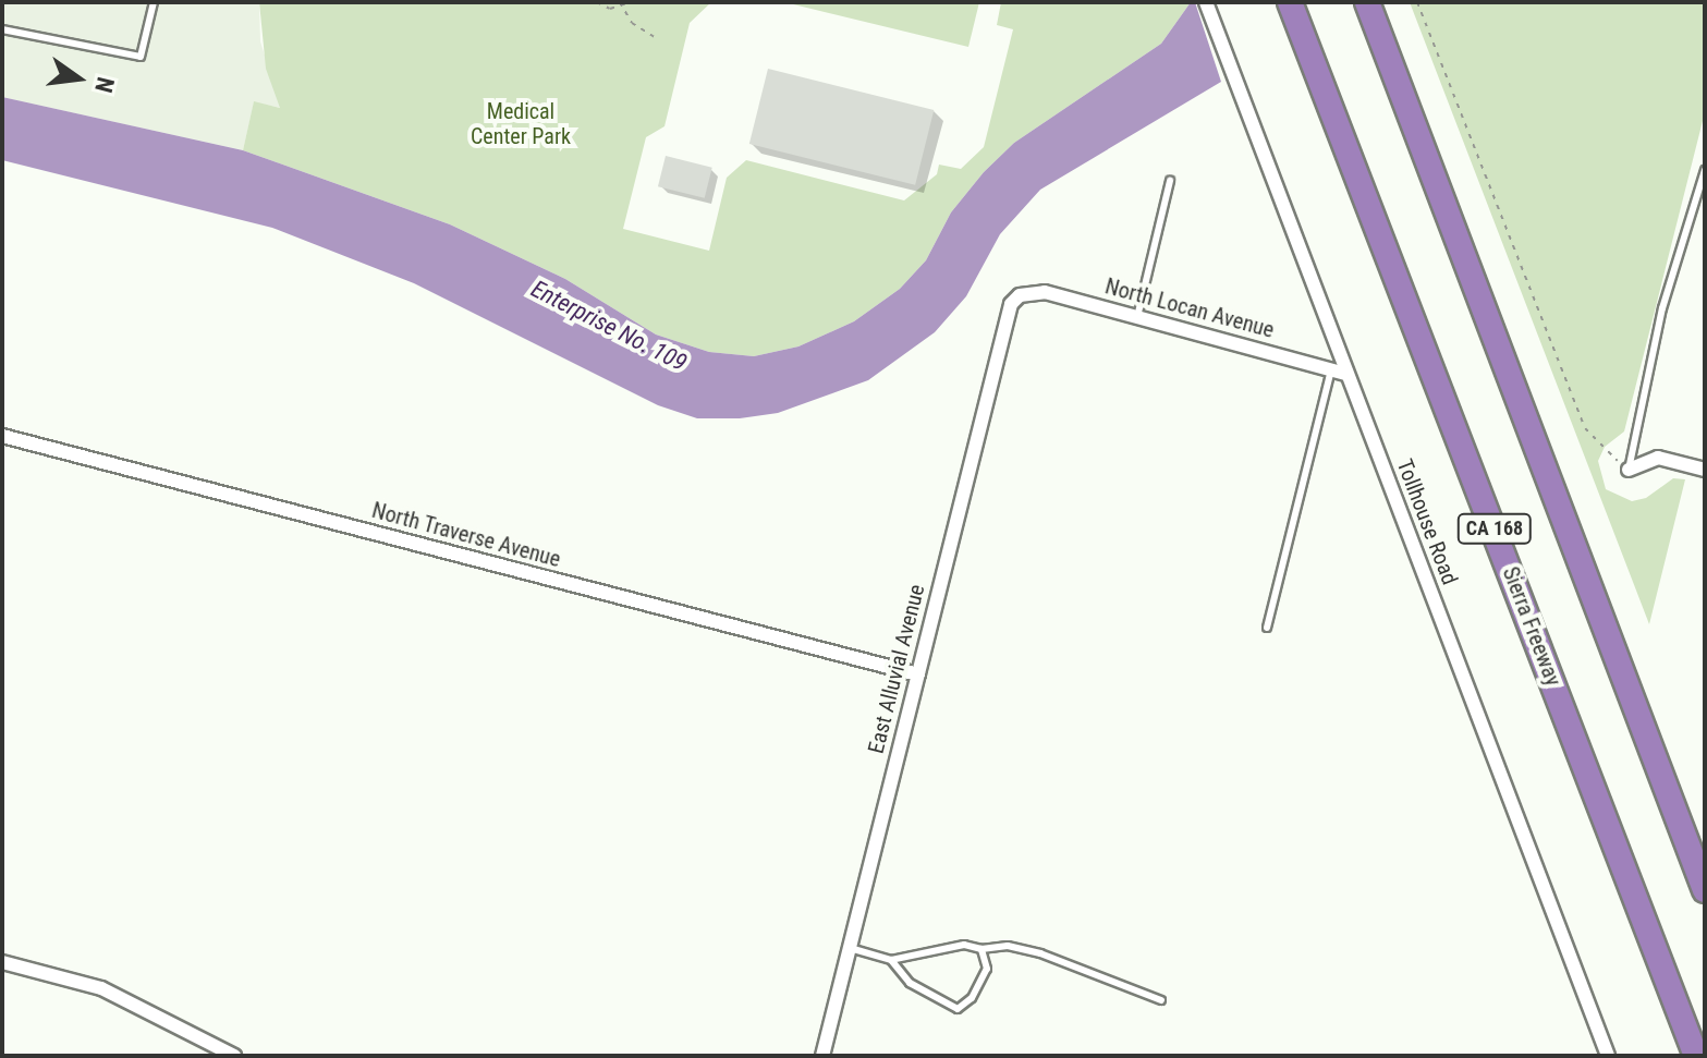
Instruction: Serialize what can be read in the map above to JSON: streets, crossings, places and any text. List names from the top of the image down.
{
  "streets": {
    "highway": ["CA 168", "Sierra Freeway"],
    "street": [
      "North Locan Avenue",
      "Tollhouse Road",
      "North Traverse Avenue",
      "East Alluvial Avenue"
    ]
  },
  "crossings": [
    ["North Locan Avenue", "Tollhouse Road"],
    ["North Locan Avenue", "East Alluvial Avenue"],
    ["North Traverse Avenue", "East Alluvial Avenue"]
  ],
  "water": ["Enterprise No. 109"],
  "parks": ["Medical Center Park"],
  "north": "right"
}
